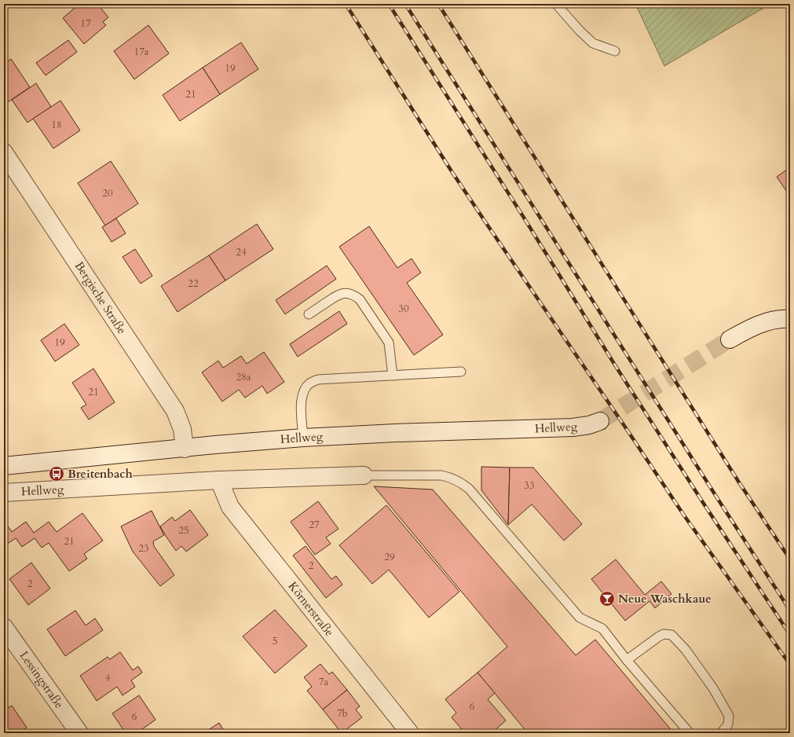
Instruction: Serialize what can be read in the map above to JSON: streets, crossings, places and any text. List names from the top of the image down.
{
  "streets": {
    "street": [
      "Bergische Straße",
      "Hellweg",
      "Körnerstraße",
      "Lessingstraße"
    ]
  },
  "crossings": [
    ["Bergische Straße", "Hellweg"],
    ["Hellweg", "Körnerstraße"]
  ],
  "places": {
    "bus stop": ["Breitenbach"],
    "bar": ["Neue Waschkaue"]
  },
  "house_numbers": [
    "17",
    "17a",
    "19",
    "21",
    "18",
    "20",
    "24",
    "22",
    "30",
    "19",
    "28a",
    "21",
    "33",
    "27",
    "25",
    "21",
    "23",
    "29",
    "2",
    "2",
    "5",
    "4",
    "7a",
    "6",
    "7b",
    "6"
  ]
}
